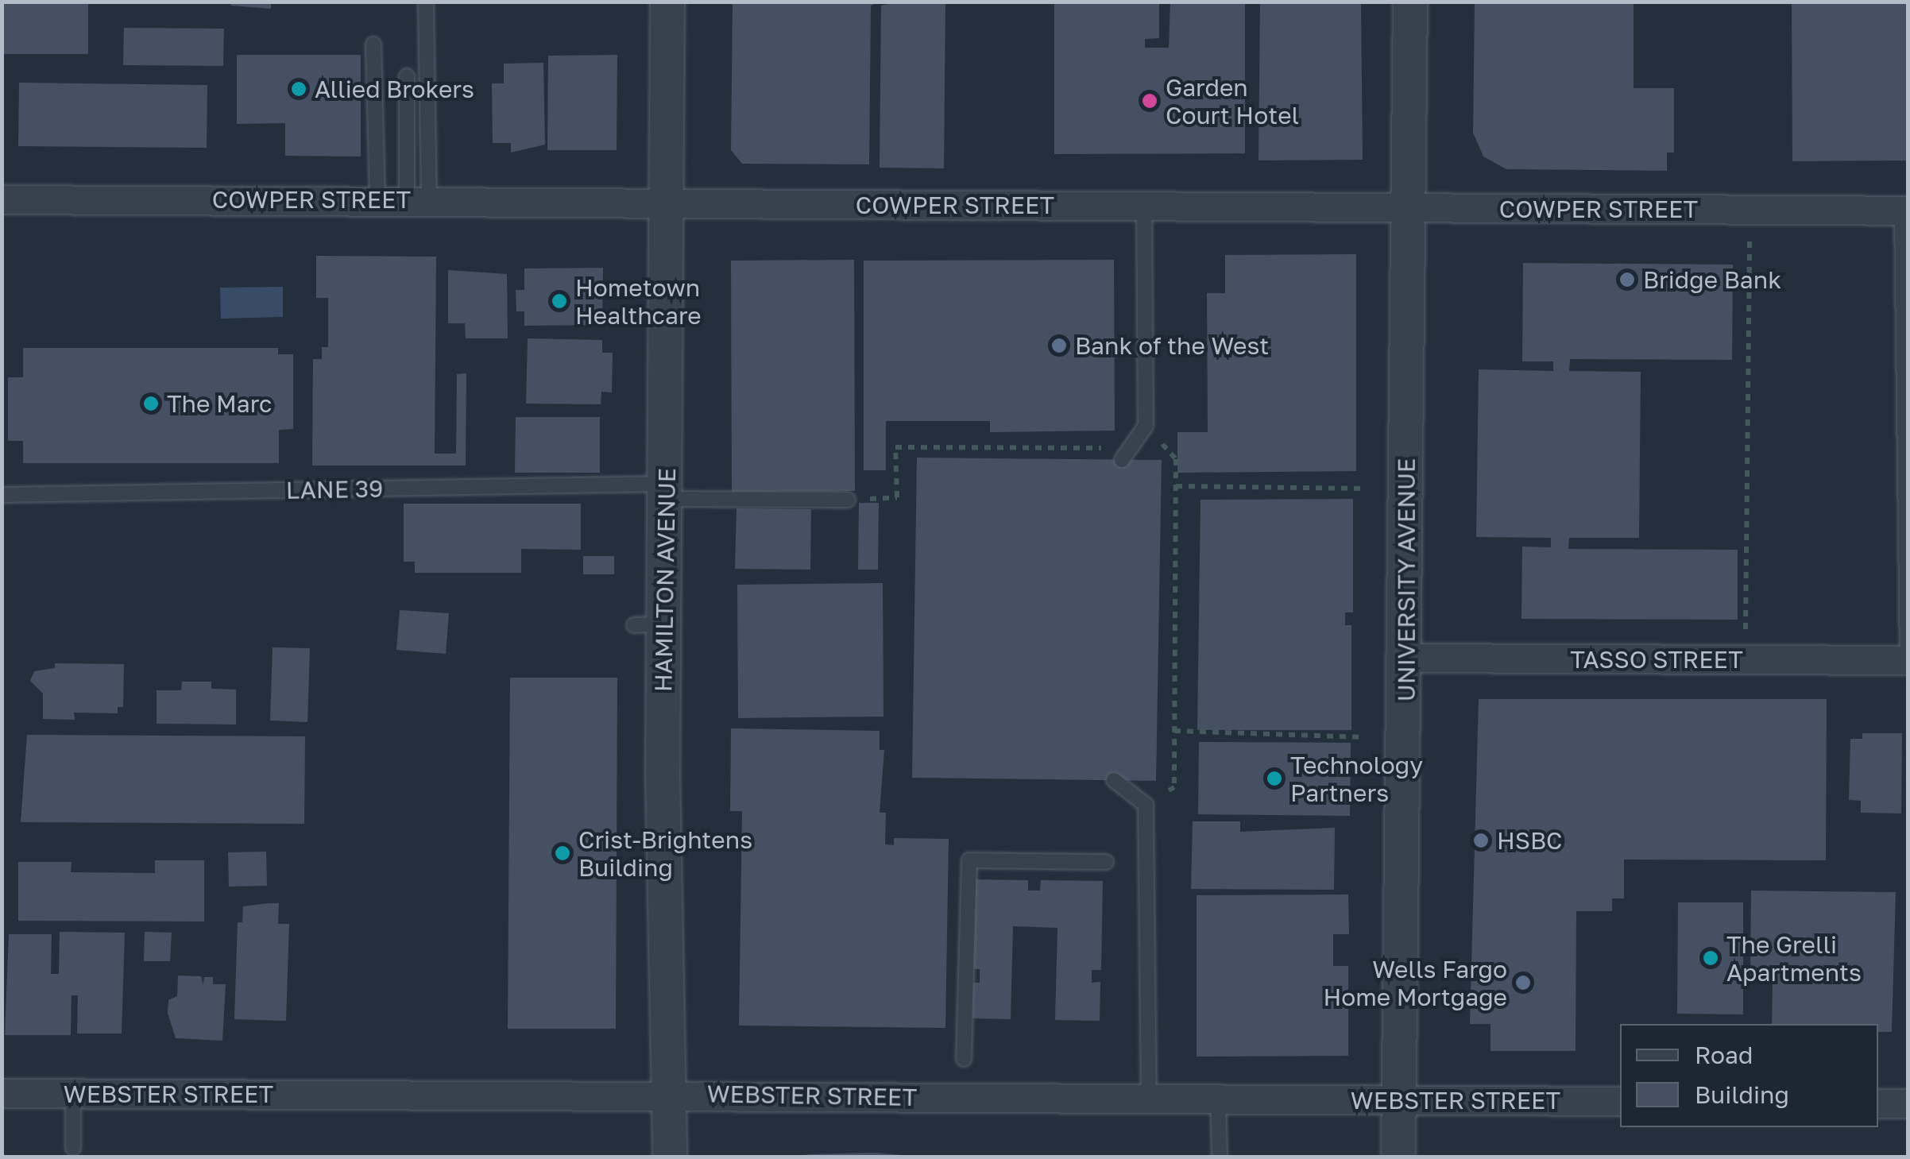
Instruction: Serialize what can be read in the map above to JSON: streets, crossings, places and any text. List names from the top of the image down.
{
  "streets": {
    "street": [
      "COWPER STREET",
      "HAMILTON AVENUE",
      "UNIVERSITY AVENUE",
      "TASSO STREET",
      "WEBSTER STREET"
    ],
    "lane": ["LANE 39"]
  },
  "crossings": [
    ["COWPER STREET", "HAMILTON AVENUE"],
    ["COWPER STREET", "UNIVERSITY AVENUE"],
    ["LANE 39", "HAMILTON AVENUE"],
    ["HAMILTON AVENUE", "WEBSTER STREET"],
    ["UNIVERSITY AVENUE", "TASSO STREET"],
    ["UNIVERSITY AVENUE", "WEBSTER STREET"]
  ],
  "places": [
    "Allied Brokers",
    "Garden Court Hotel",
    "Bridge Bank",
    "Hometown Healthcare",
    "Bank of the West",
    "The Marc",
    "Technology Partners",
    "HSBC",
    "Crist-Brightens Building",
    "The Grelli Apartments",
    "Wells Fargo Home Mortgage"
  ],
  "legend": ["Road", "Building"]
}
